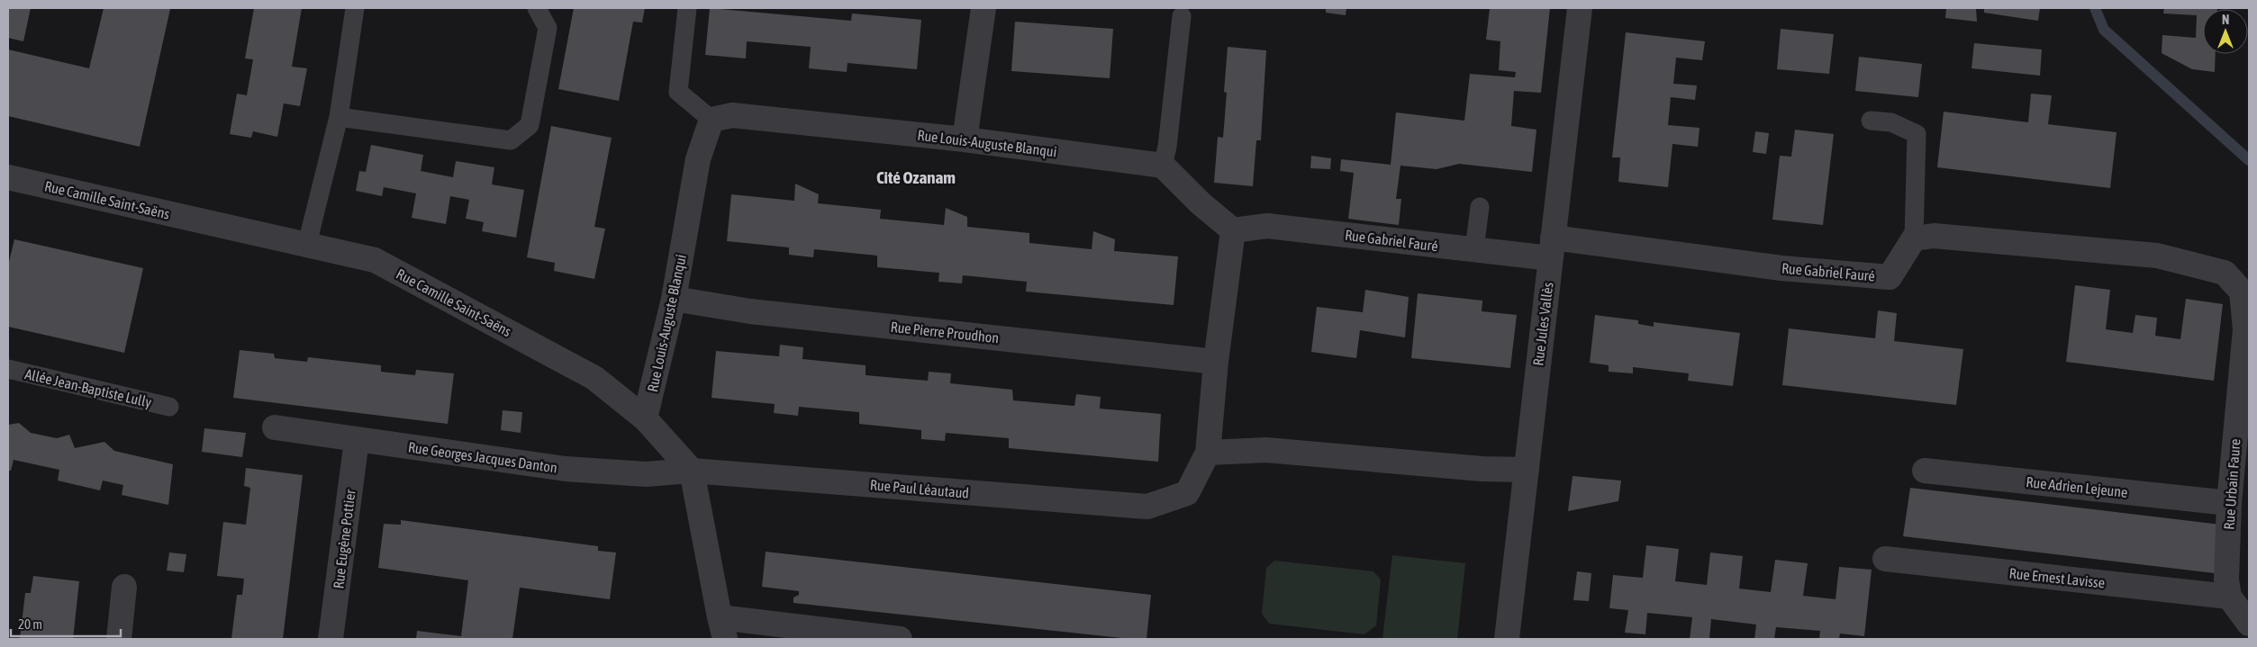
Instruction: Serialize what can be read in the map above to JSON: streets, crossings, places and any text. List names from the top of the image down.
{
  "streets": {
    "street": [
      "Rue Louis-Auguste Blanqui",
      "Rue Camille Saint-Saëns",
      "Rue Gabriel Fauré",
      "Rue Jules Vallès",
      "Rue Pierre Proudhon",
      "Rue Georges Jacques Danton",
      "Rue Urbain Faure",
      "Rue Adrien Lejeune",
      "Rue Paul Léautaud",
      "Rue Eugène Pottier",
      "Rue Ernest Lavisse"
    ],
    "lane": ["Allée Jean-Baptiste Lully"]
  },
  "crossings": [
    ["Rue Louis-Auguste Blanqui", "Rue Camille Saint-Saëns"],
    ["Rue Louis-Auguste Blanqui", "Rue Pierre Proudhon"],
    ["Rue Camille Saint-Saëns", "Rue Georges Jacques Danton"],
    ["Rue Camille Saint-Saëns", "Rue Paul Léautaud"],
    ["Rue Gabriel Fauré", "Rue Jules Vallès"],
    ["Rue Gabriel Fauré", "Rue Urbain Faure"],
    ["Rue Georges Jacques Danton", "Rue Paul Léautaud"],
    ["Rue Georges Jacques Danton", "Rue Eugène Pottier"],
    ["Rue Urbain Faure", "Rue Adrien Lejeune"],
    ["Rue Urbain Faure", "Rue Ernest Lavisse"]
  ],
  "districts": ["Cité Ozanam"],
  "scale_bar": "20 m",
  "north": "top"
}
